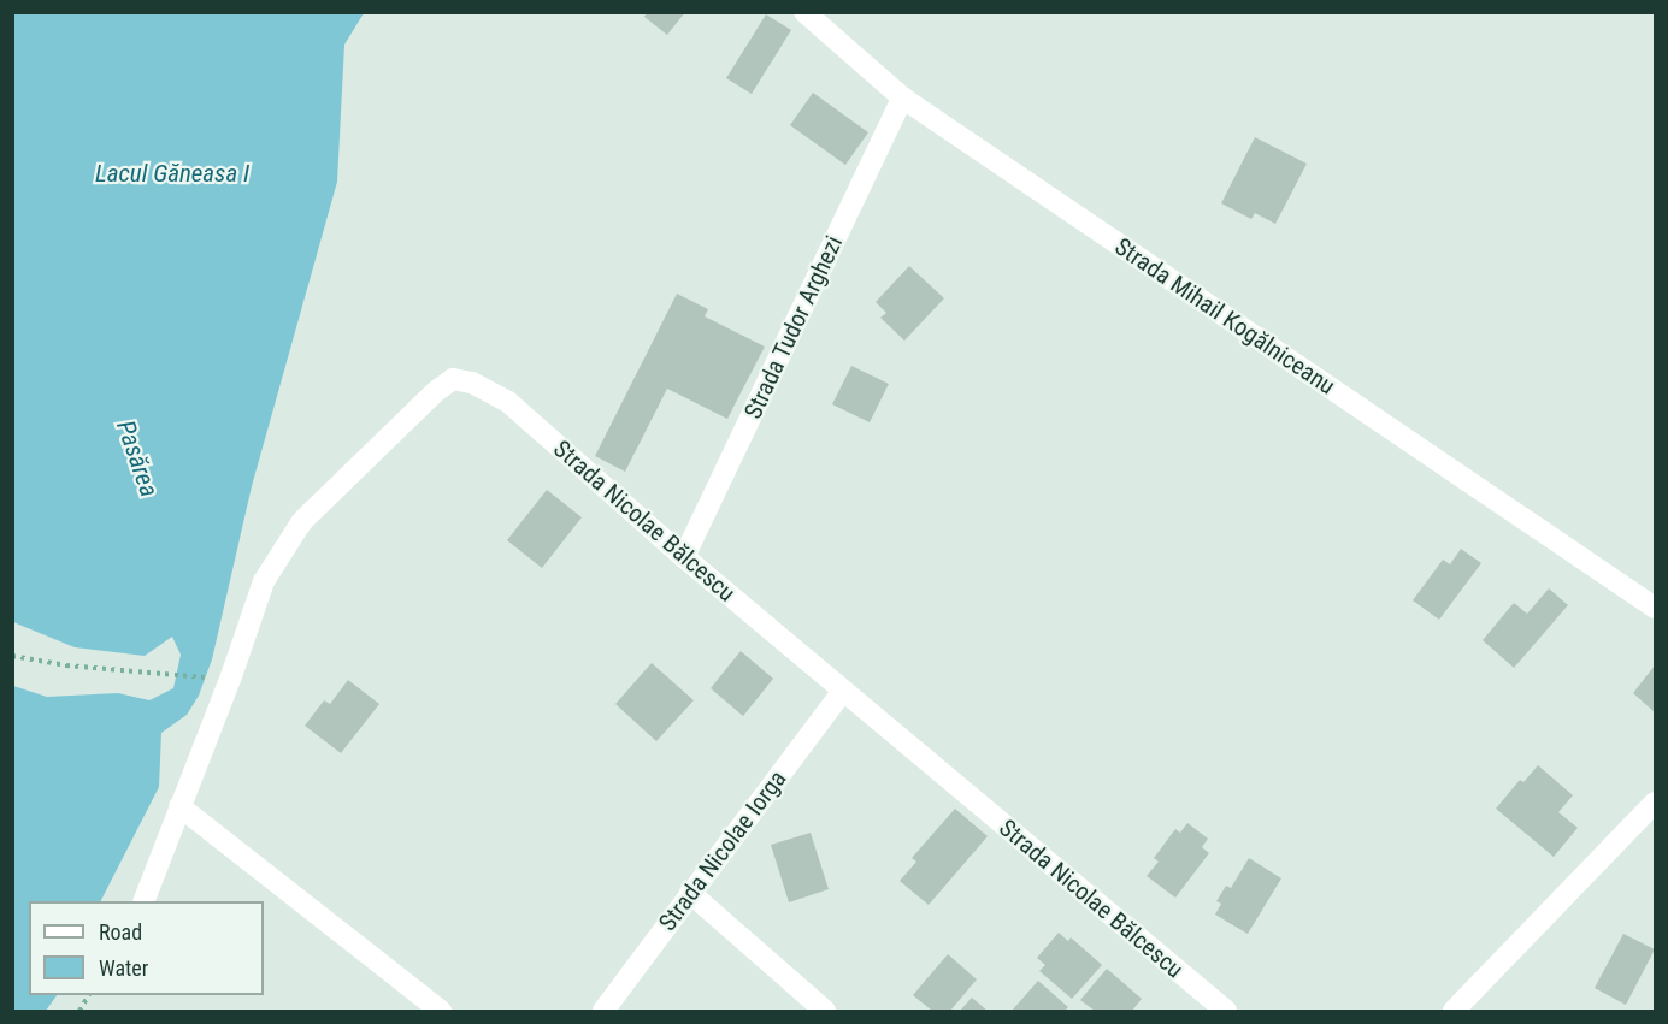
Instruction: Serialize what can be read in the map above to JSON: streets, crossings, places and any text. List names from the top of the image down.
{
  "streets": {
    "street": [
      "Strada Mihail Kogălniceanu",
      "Strada Tudor Arghezi",
      "Strada Nicolae Bălcescu",
      "Strada Nicolae Iorga"
    ]
  },
  "crossings": [
    ["Strada Mihail Kogălniceanu", "Strada Tudor Arghezi"],
    ["Strada Tudor Arghezi", "Strada Nicolae Bălcescu"],
    ["Strada Nicolae Bălcescu", "Strada Nicolae Iorga"]
  ],
  "water": ["Lacul Găneasa I", "Pasărea"],
  "legend": ["Road", "Water"]
}
